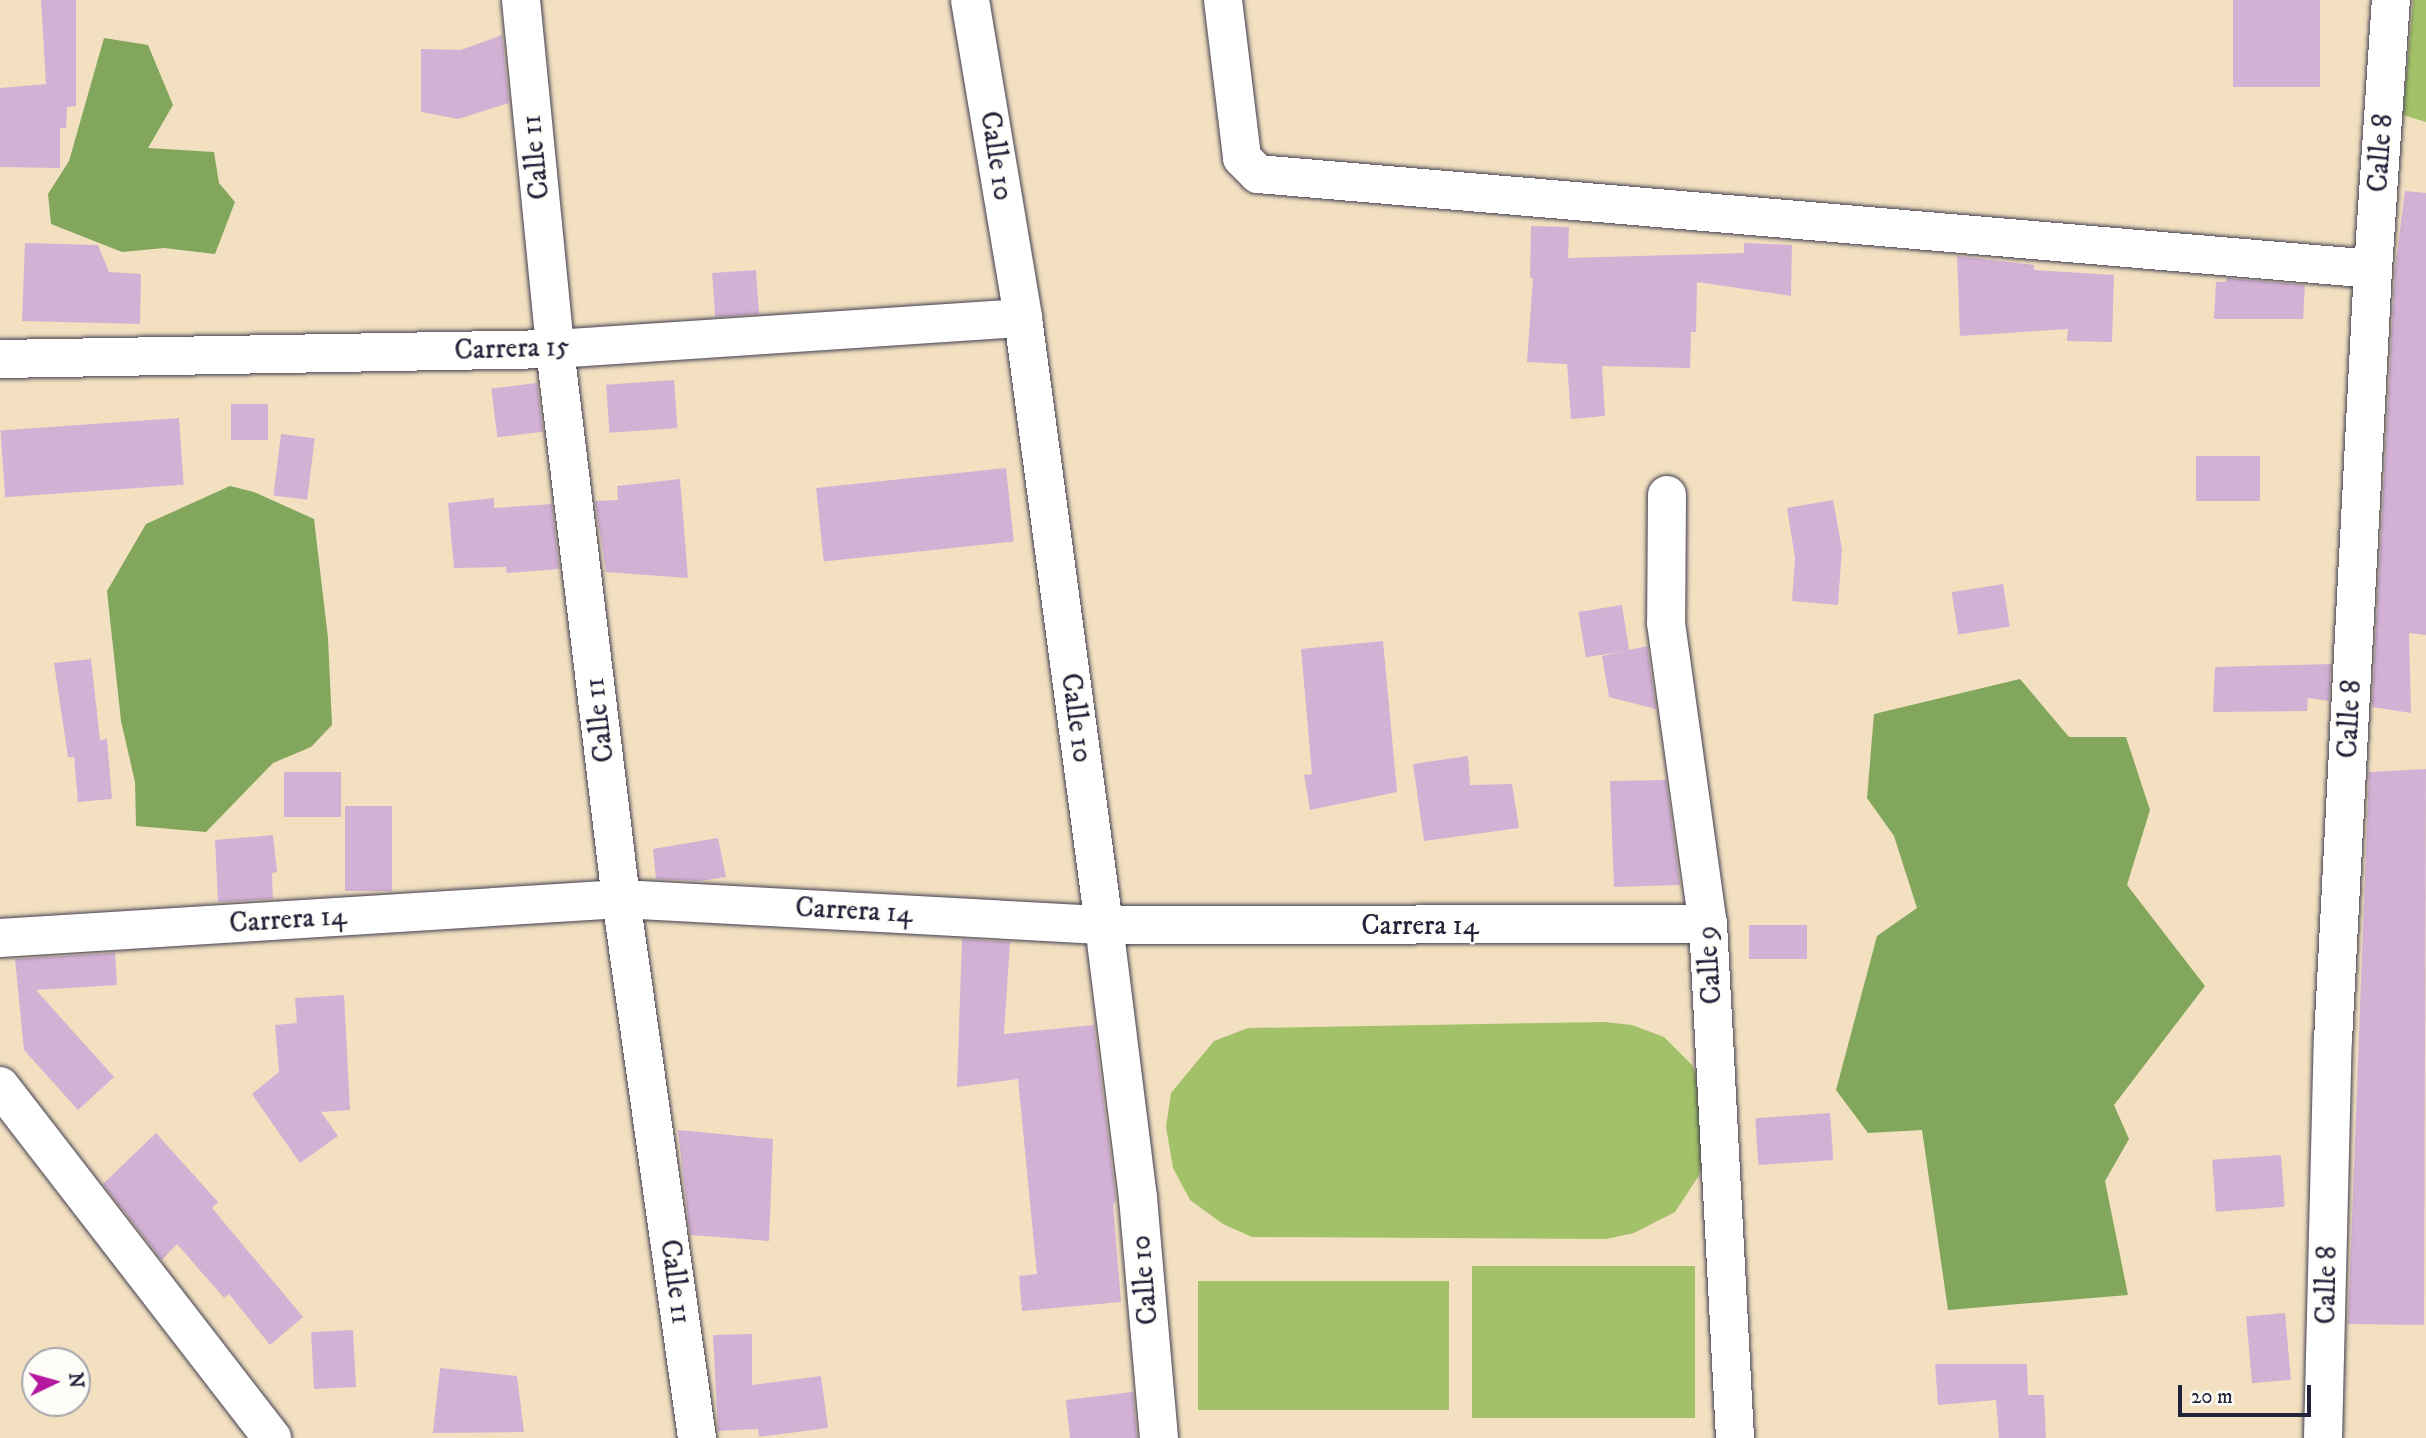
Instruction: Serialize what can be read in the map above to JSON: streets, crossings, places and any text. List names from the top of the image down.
{
  "streets": {
    "street": [
      "Calle 8",
      "Calle 10",
      "Calle 11",
      "Carrera 15",
      "Carrera 14",
      "Calle 9"
    ]
  },
  "crossings": [
    ["Calle 10", "Carrera 15"],
    ["Calle 10", "Carrera 14"],
    ["Calle 11", "Carrera 15"],
    ["Calle 11", "Carrera 14"],
    ["Carrera 14", "Calle 9"]
  ],
  "scale_bar": "20 m",
  "north": "right"
}
